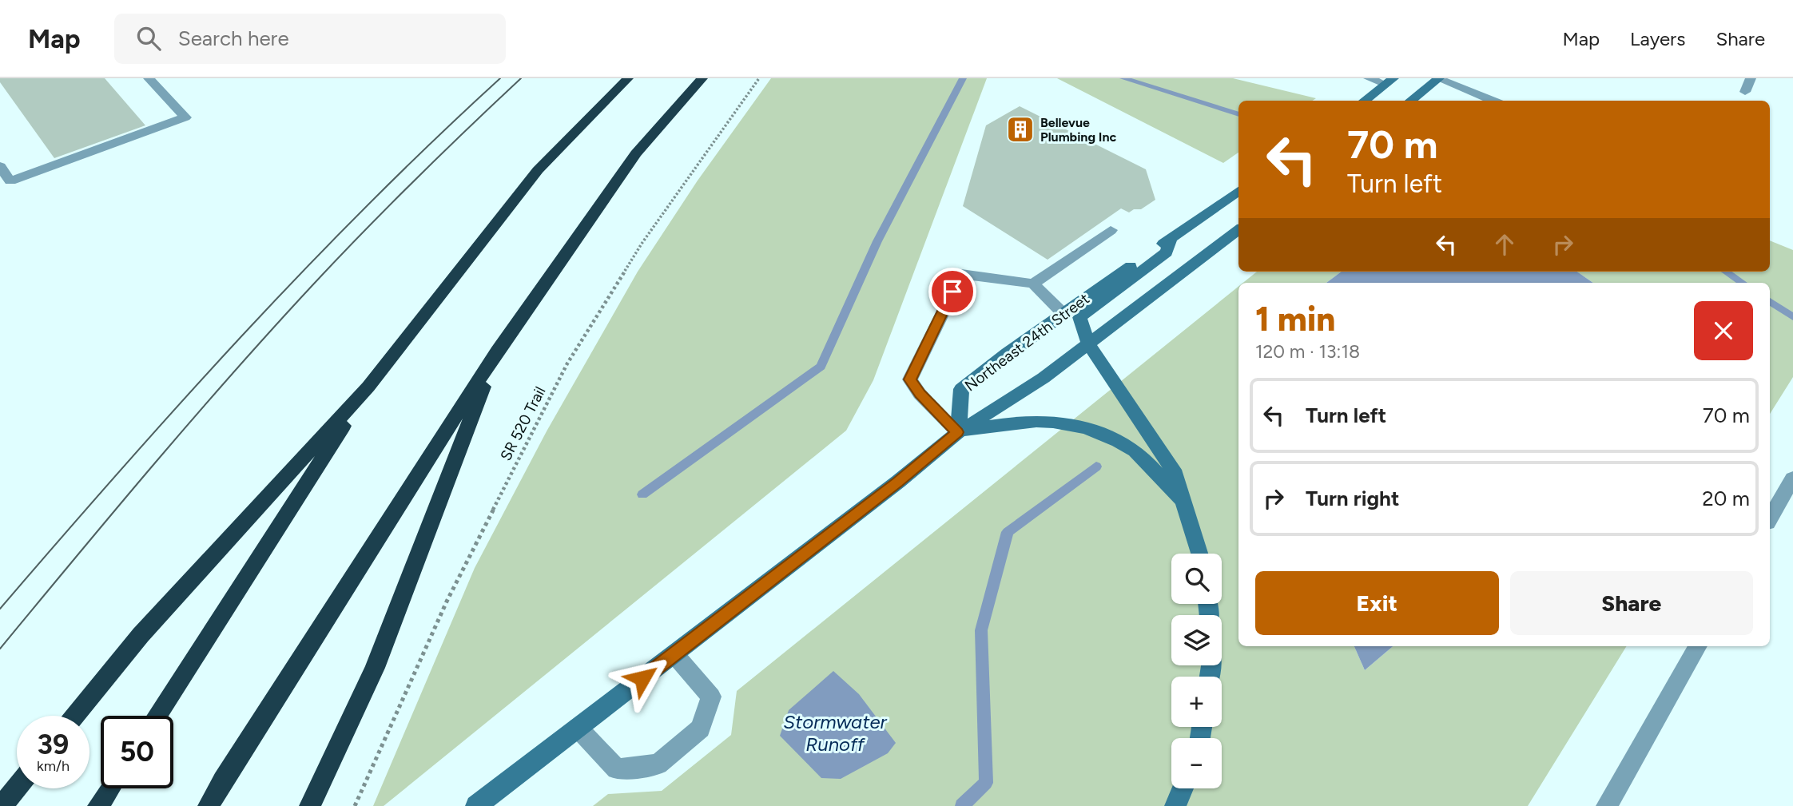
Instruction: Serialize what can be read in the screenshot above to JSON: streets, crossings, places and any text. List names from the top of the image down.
{
  "streets": {
    "main road": ["Northeast 24th Street"],
    "path": ["SR 520 Trail"]
  },
  "water": ["Stormwater Runoff"],
  "places": {
    "building": ["Bellevue Plumbing Inc"]
  },
  "page": {
    "header": "Map",
    "search": "Search here",
    "nav": ["Map", "Layers", "Share"],
    "turn": ["70 m", "Turn left"],
    "heading": ["1 min", "120 m · 13:18"],
    "list": [
      {
        "name": "Turn left",
        "value": "70 m"
      },
      {
        "name": "Turn right",
        "value": "20 m"
      }
    ],
    "map_buttons": ["+", "−"],
    "buttons": ["Exit", "Share"],
    "speed": "39 km/h",
    "limit": "50"
  }
}
